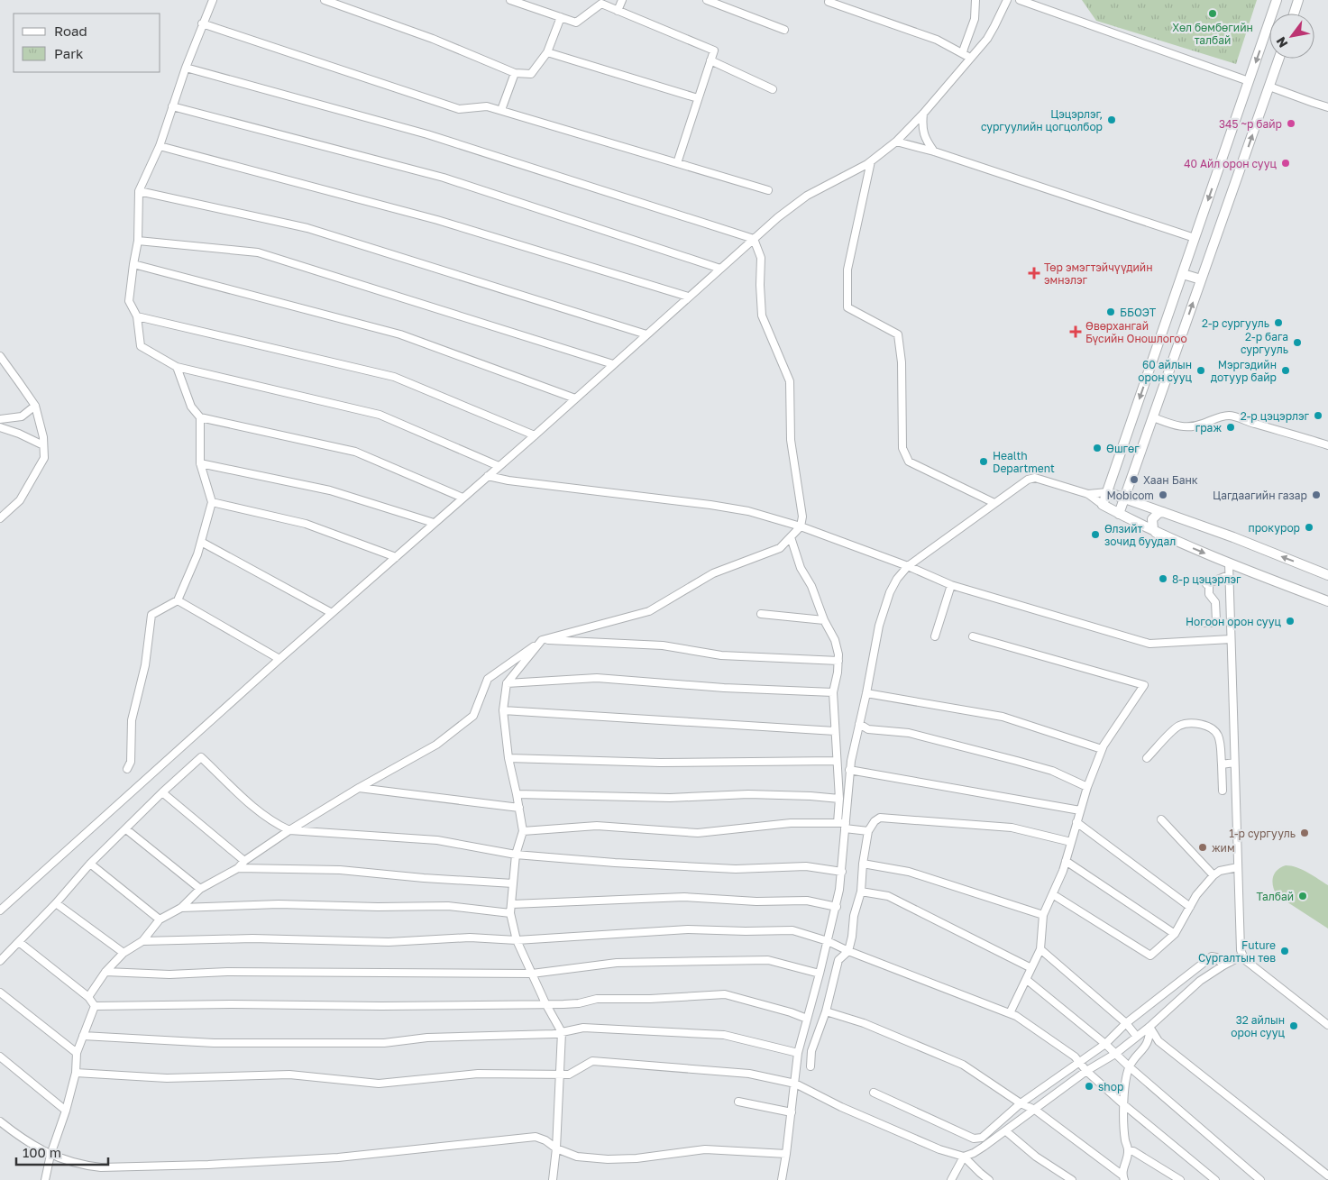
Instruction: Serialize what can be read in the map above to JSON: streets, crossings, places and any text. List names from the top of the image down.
{
  "places": {
    "other": [
      "Хөл бөмбөгийн талбай",
      "Цэцэрлэг, сургуулийн цогцолбор",
      "345 ~р байр",
      "40 Айл орон сууц",
      "ББОЭТ",
      "2-р сургууль",
      "2-р бага сургууль",
      "60 айлын орон сууц",
      "Мэргэдийн дотуур байр",
      "2-р цэцэрлэг",
      "граж",
      "Өшгөг",
      "Health Department",
      "Хаан Банк",
      "Mobicom",
      "Цагдаагийн газар",
      "прокурор",
      "Өлзийт зочид буудал",
      "8-р цэцэрлэг",
      "Ногоон орон сууц",
      "1-р сургууль",
      "жим",
      "Талбай",
      "Future Сургалтын төв",
      "32 айлын орон сууц",
      "shop"
    ],
    "health": ["Төр эмэгтэйчүүдийн эмнэлэг", "Өвөрхангай Бүсийн Оношлогоо"]
  },
  "legend": ["Road", "Park"],
  "scale_bar": "100 m",
  "north": "bottom left"
}
